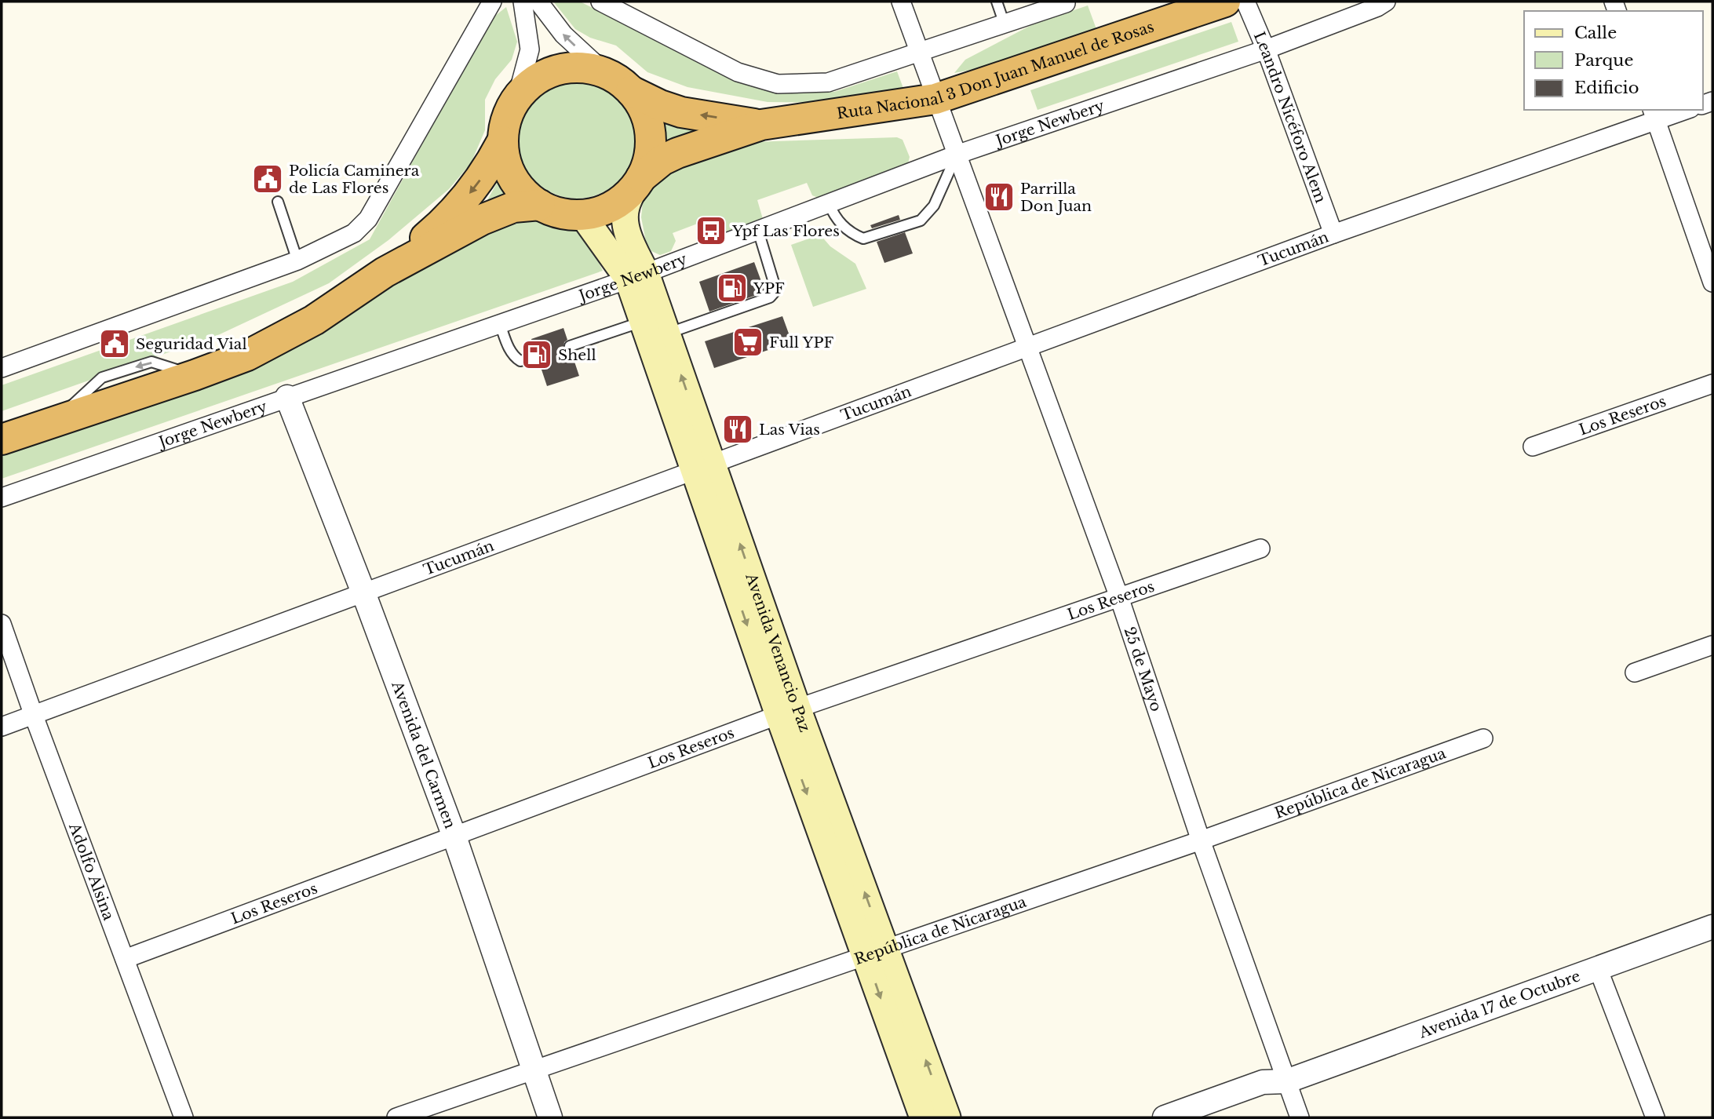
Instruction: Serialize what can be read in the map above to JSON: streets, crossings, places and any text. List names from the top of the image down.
{
  "streets": {
    "highway": ["Ruta Nacional 3 Don Juan Manuel de Rosas"],
    "main road": ["Avenida Venancio Paz"],
    "street": [
      "Leandro Nicéforo Alem",
      "Jorge Newbery",
      "Tucumán",
      "Los Reseros",
      "25 de Mayo",
      "Avenida del Carmen",
      "República de Nicaragua",
      "Adolfo Alsina",
      "Avenida 17 de Octubre"
    ]
  },
  "crossings": [
    ["Ruta Nacional 3 Don Juan Manuel de Rosas", "Avenida Venancio Paz"],
    ["Ruta Nacional 3 Don Juan Manuel de Rosas", "25 de Mayo"],
    ["Leandro Nicéforo Alem", "Jorge Newbery"],
    ["Leandro Nicéforo Alem", "Tucumán"],
    ["Jorge Newbery", "Avenida Venancio Paz"],
    ["Jorge Newbery", "25 de Mayo"],
    ["Jorge Newbery", "Avenida del Carmen"],
    ["Tucumán", "Avenida Venancio Paz"],
    ["Tucumán", "25 de Mayo"],
    ["Tucumán", "Avenida del Carmen"],
    ["Tucumán", "Adolfo Alsina"],
    ["Los Reseros", "Avenida Venancio Paz"],
    ["Los Reseros", "25 de Mayo"],
    ["Los Reseros", "Avenida del Carmen"],
    ["Los Reseros", "Adolfo Alsina"],
    ["Avenida Venancio Paz", "República de Nicaragua"],
    ["25 de Mayo", "República de Nicaragua"],
    ["25 de Mayo", "Avenida 17 de Octubre"],
    ["Avenida del Carmen", "República de Nicaragua"]
  ],
  "places": {
    "public building": ["Policía Caminera de Las Flores", "Seguridad Vial"],
    "restaurant": ["Parrilla Don Juan", "Las Vias"],
    "bus stop": ["Ypf Las Flores"],
    "fuel station": ["YPF", "Shell"],
    "supermarket": ["Full YPF"]
  },
  "legend": ["Calle", "Parque", "Edificio"]
}
